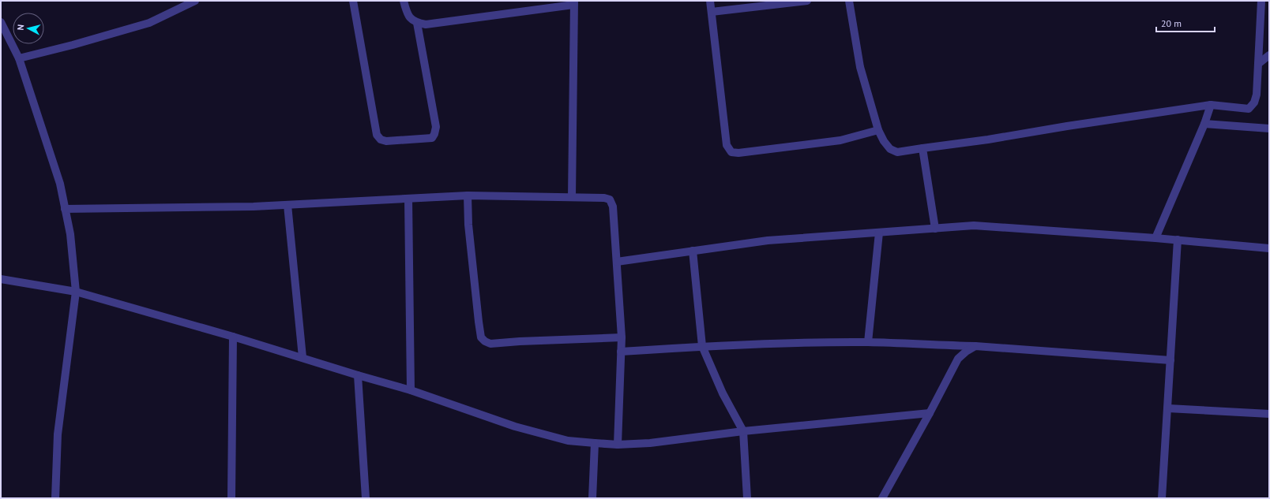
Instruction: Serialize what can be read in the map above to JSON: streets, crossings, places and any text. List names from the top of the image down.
{
  "scale_bar": "20 m",
  "north": "left"
}
